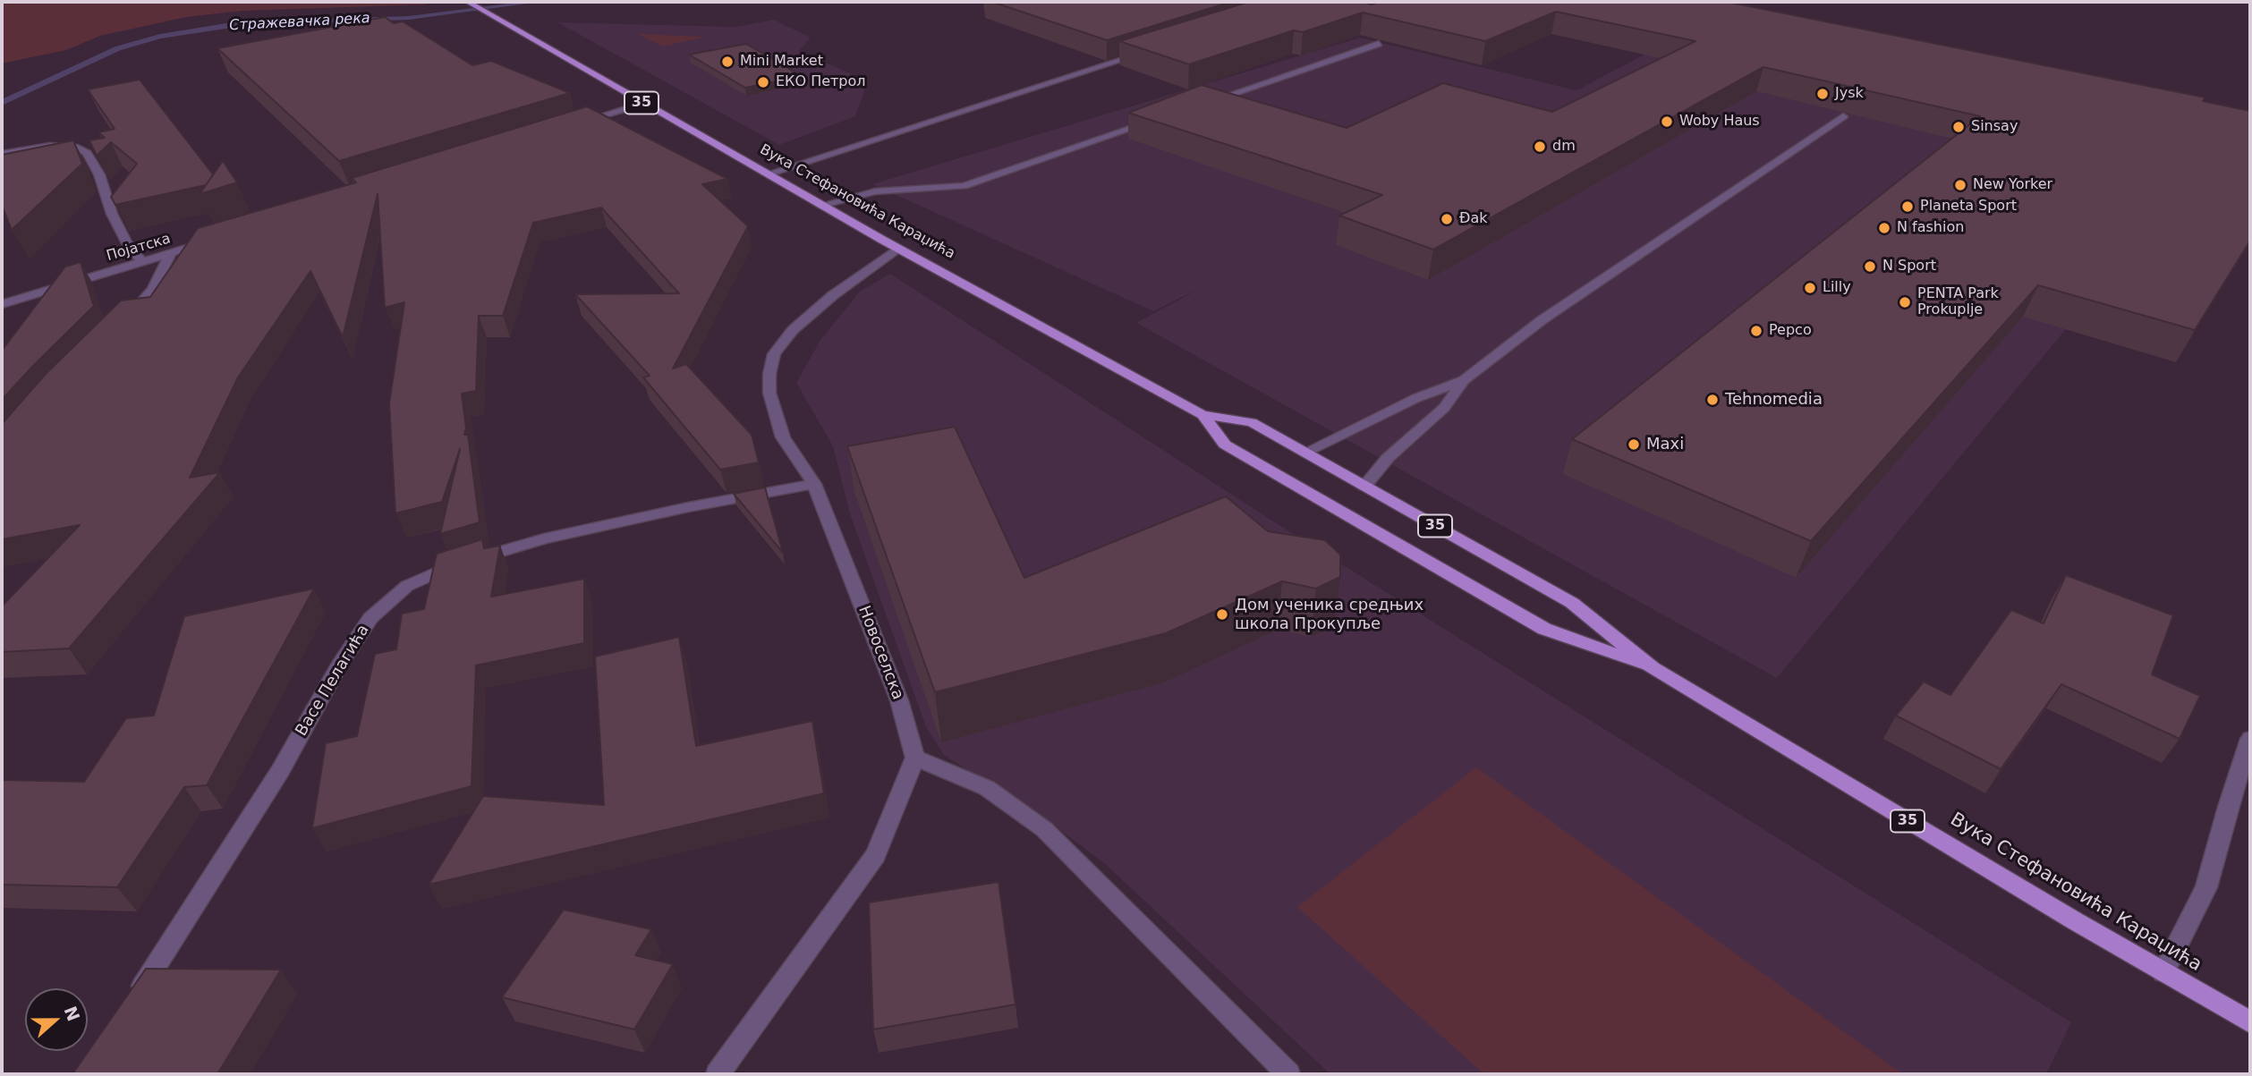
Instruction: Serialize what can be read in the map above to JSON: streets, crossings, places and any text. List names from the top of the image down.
{
  "streets": {
    "main road": ["35", "Вука Стефановића Караџића"],
    "street": ["Појатска", "Новоселска", "Васе Пелагића"]
  },
  "crossings": [
    ["Вука Стефановића Караџића", "Новоселска"],
    ["Новоселска", "Васе Пелагића"]
  ],
  "water": ["Стражевачка река"],
  "places": [
    "Mini Market",
    "ЕКО Петрол",
    "Jysk",
    "Woby Haus",
    "Sinsay",
    "dm",
    "New Yorker",
    "Planeta Sport",
    "Đak",
    "N fashion",
    "N Sport",
    "Lilly",
    "PENTA Park Prokuplje",
    "Pepco",
    "Tehnomedia",
    "Maxi",
    "Дом ученика средњих школа Прокупље"
  ],
  "north": "right"
}
